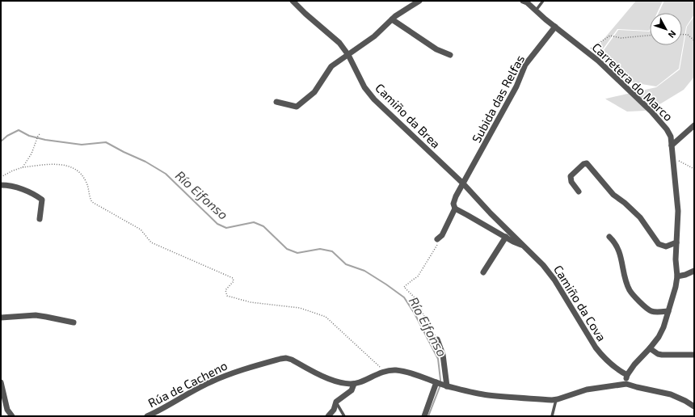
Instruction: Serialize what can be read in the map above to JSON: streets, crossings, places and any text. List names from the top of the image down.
{
  "streets": {
    "street": [
      "Carretera do Marco",
      "Subida das Relfas",
      "Camiño da Brea",
      "Camiño da Cova",
      "Rúa de Cacheno"
    ]
  },
  "crossings": [
    ["Carretera do Marco", "Subida das Relfas"],
    ["Carretera do Marco", "Camiño da Cova"],
    ["Subida das Relfas", "Camiño da Brea"],
    ["Subida das Relfas", "Camiño da Cova"],
    ["Camiño da Brea", "Camiño da Cova"]
  ],
  "water": ["Río Eifonso"],
  "north": "bottom right"
}
